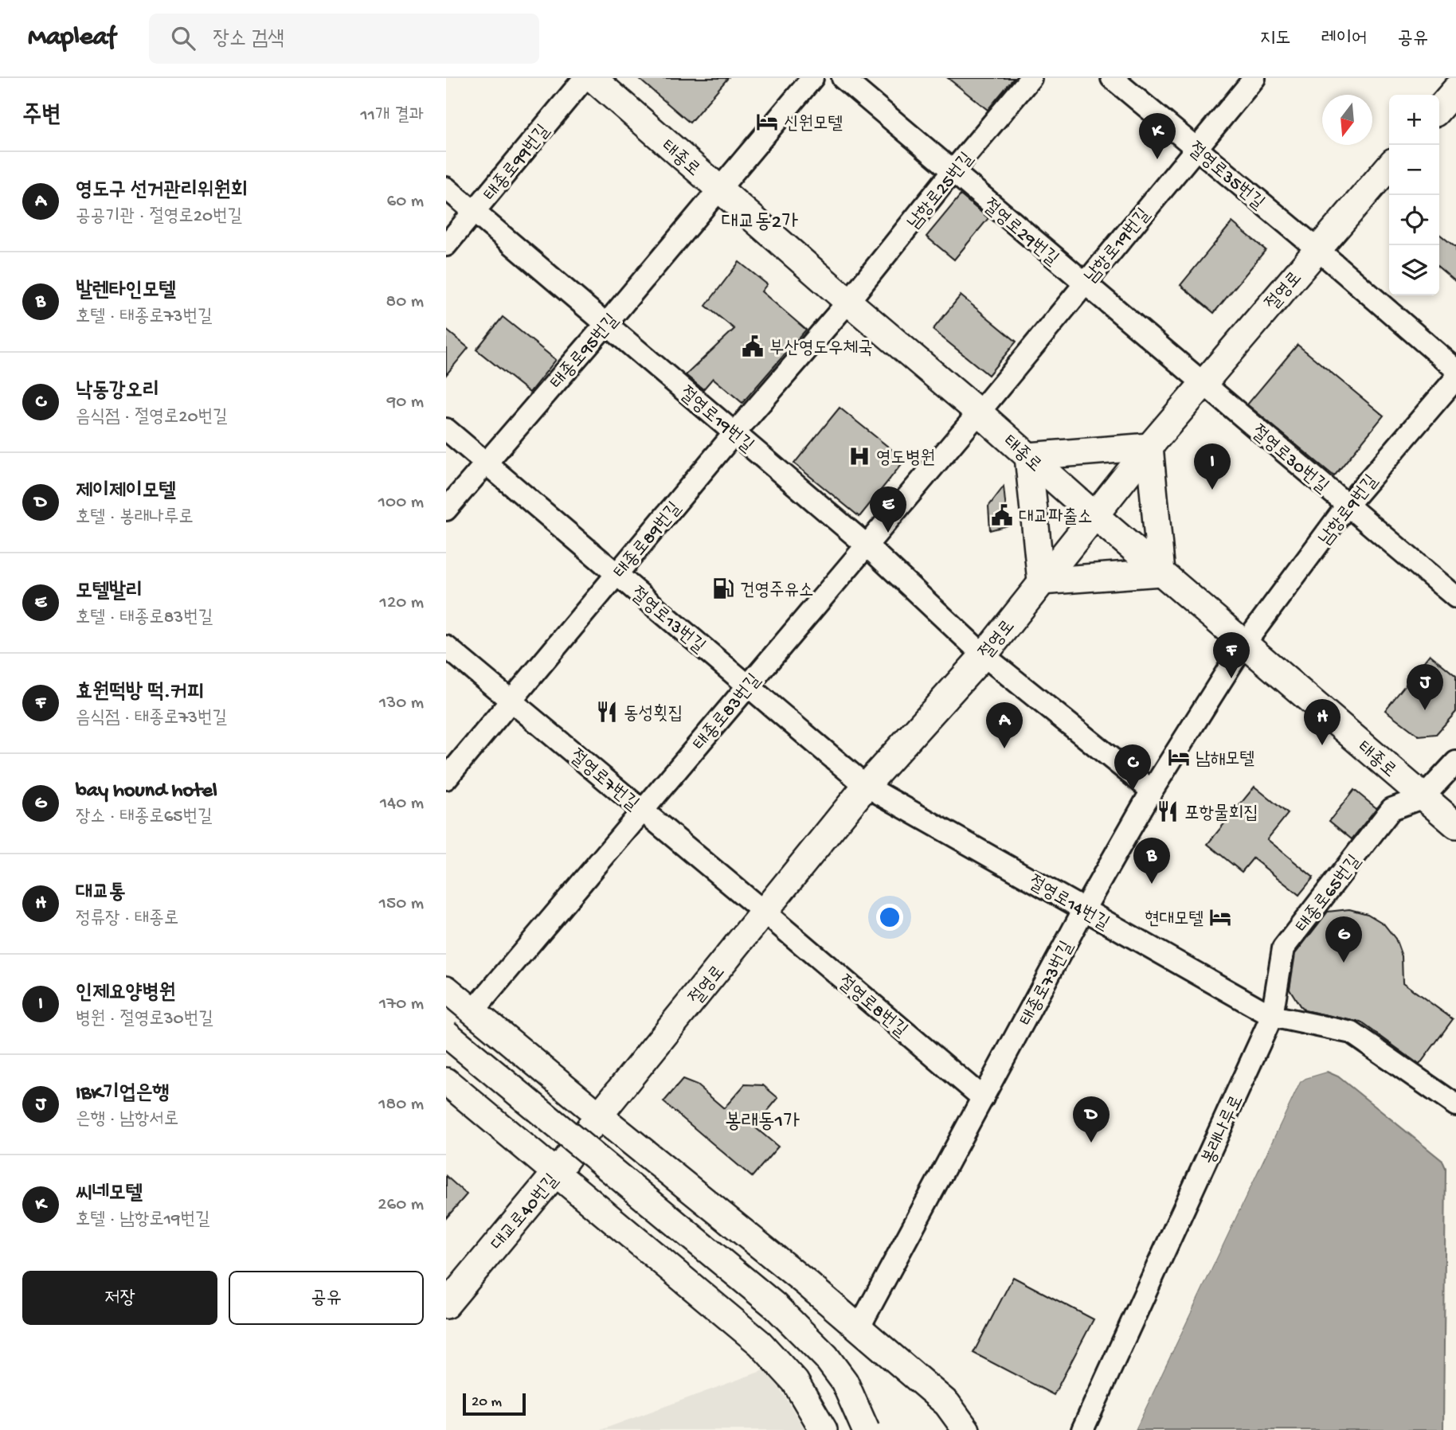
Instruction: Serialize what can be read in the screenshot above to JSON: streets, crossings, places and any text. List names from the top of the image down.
{
  "streets": {
    "main road": ["태종로", "절영로", "대교로40번길"],
    "street": [
      "태종로99번길",
      "절영로35번길",
      "남항로25번길",
      "절영로29번길",
      "남항로19번길",
      "태종로95번길",
      "절영로19번길",
      "절영로30번길",
      "남항로9번길",
      "태종로89번길",
      "절영로13번길",
      "태종로83번길",
      "절영로7번길",
      "태종로65번길",
      "절영로14번길",
      "태종로73번길",
      "절영로8번길",
      "봉래나루로"
    ]
  },
  "crossings": [
    ["태종로", "남항로25번길"],
    ["태종로", "남항로19번길"],
    ["태종로", "절영로"],
    ["태종로", "태종로95번길"],
    ["태종로", "남항로9번길"],
    ["태종로", "태종로89번길"],
    ["태종로", "태종로83번길"],
    ["태종로", "태종로65번길"],
    ["태종로", "태종로73번길"],
    ["태종로99번길", "절영로19번길"],
    ["절영로35번길", "남항로19번길"],
    ["절영로35번길", "절영로"],
    ["남항로25번길", "절영로29번길"],
    ["남항로25번길", "태종로89번길"],
    ["절영로29번길", "남항로19번길"],
    ["절영로29번길", "절영로"],
    ["절영로29번길", "절영로30번길"],
    ["남항로19번길", "태종로83번길"],
    ["절영로", "절영로19번길"],
    ["절영로", "절영로30번길"],
    ["절영로", "절영로13번길"],
    ["절영로", "절영로7번길"],
    ["절영로", "절영로14번길"],
    ["절영로", "절영로8번길"],
    ["절영로", "대교로40번길"],
    ["태종로95번길", "절영로19번길"],
    ["태종로95번길", "절영로13번길"],
    ["절영로19번길", "태종로89번길"],
    ["절영로19번길", "태종로83번길"],
    ["절영로19번길", "태종로73번길"],
    ["절영로30번길", "남항로9번길"],
    ["남항로9번길", "태종로73번길"],
    ["태종로89번길", "절영로13번길"],
    ["태종로89번길", "절영로7번길"],
    ["절영로13번길", "태종로83번길"],
    ["절영로13번길", "절영로14번길"],
    ["태종로83번길", "절영로7번길"],
    ["절영로7번길", "절영로8번길"],
    ["태종로65번길", "절영로14번길"],
    ["태종로65번길", "봉래나루로"],
    ["절영로14번길", "태종로73번길"],
    ["절영로14번길", "봉래나루로"],
    ["태종로73번길", "절영로8번길"]
  ],
  "districts": ["대교동2가", "봉래동1가"],
  "places": {
    "hotel": ["신원모텔", "남해모텔", "현대모텔"],
    "public building": ["부산영도우체국", "대교파출소"],
    "hospital": ["영도병원"],
    "fuel station": ["건영주유소"],
    "restaurant": ["동성횟집", "포항물회집"]
  },
  "scale_bar": "20 m",
  "north": "bottom",
  "page": {
    "header": "Mapleaf",
    "search": "장소 검색",
    "nav": ["지도", "레이어", "공유"],
    "heading": ["주변", "11개 결과"],
    "map_buttons": ["+", "−"],
    "pins": [
      "K",
      "I",
      "E",
      "F",
      "J",
      "H",
      "A",
      "C",
      "B",
      "G",
      "D"
    ],
    "list": [
      {
        "mark": "A",
        "name": "영도구 선거관리위원회",
        "note": "공공기관 · 절영로20번길",
        "value": "60 m"
      },
      {
        "mark": "B",
        "name": "발렌타인모텔",
        "note": "호텔 · 태종로73번길",
        "value": "80 m"
      },
      {
        "mark": "C",
        "name": "낙동강오리",
        "note": "음식점 · 절영로20번길",
        "value": "90 m"
      },
      {
        "mark": "D",
        "name": "제이제이모텔",
        "note": "호텔 · 봉래나루로",
        "value": "100 m"
      },
      {
        "mark": "E",
        "name": "모텔발리",
        "note": "호텔 · 태종로83번길",
        "value": "120 m"
      },
      {
        "mark": "F",
        "name": "효원떡방 떡.커피",
        "note": "음식점 · 태종로73번길",
        "value": "130 m"
      },
      {
        "mark": "G",
        "name": "bay hound hotel",
        "note": "장소 · 태종로65번길",
        "value": "140 m"
      },
      {
        "mark": "H",
        "name": "대교통",
        "note": "정류장 · 태종로",
        "value": "150 m"
      },
      {
        "mark": "I",
        "name": "인제요양병원",
        "note": "병원 · 절영로30번길",
        "value": "170 m"
      },
      {
        "mark": "J",
        "name": "IBK기업은행",
        "note": "은행 · 남항서로",
        "value": "180 m"
      },
      {
        "mark": "K",
        "name": "씨네모텔",
        "note": "호텔 · 남항로19번길",
        "value": "260 m"
      }
    ],
    "buttons": ["저장", "공유"],
    "scale": "20 m"
  }
}
